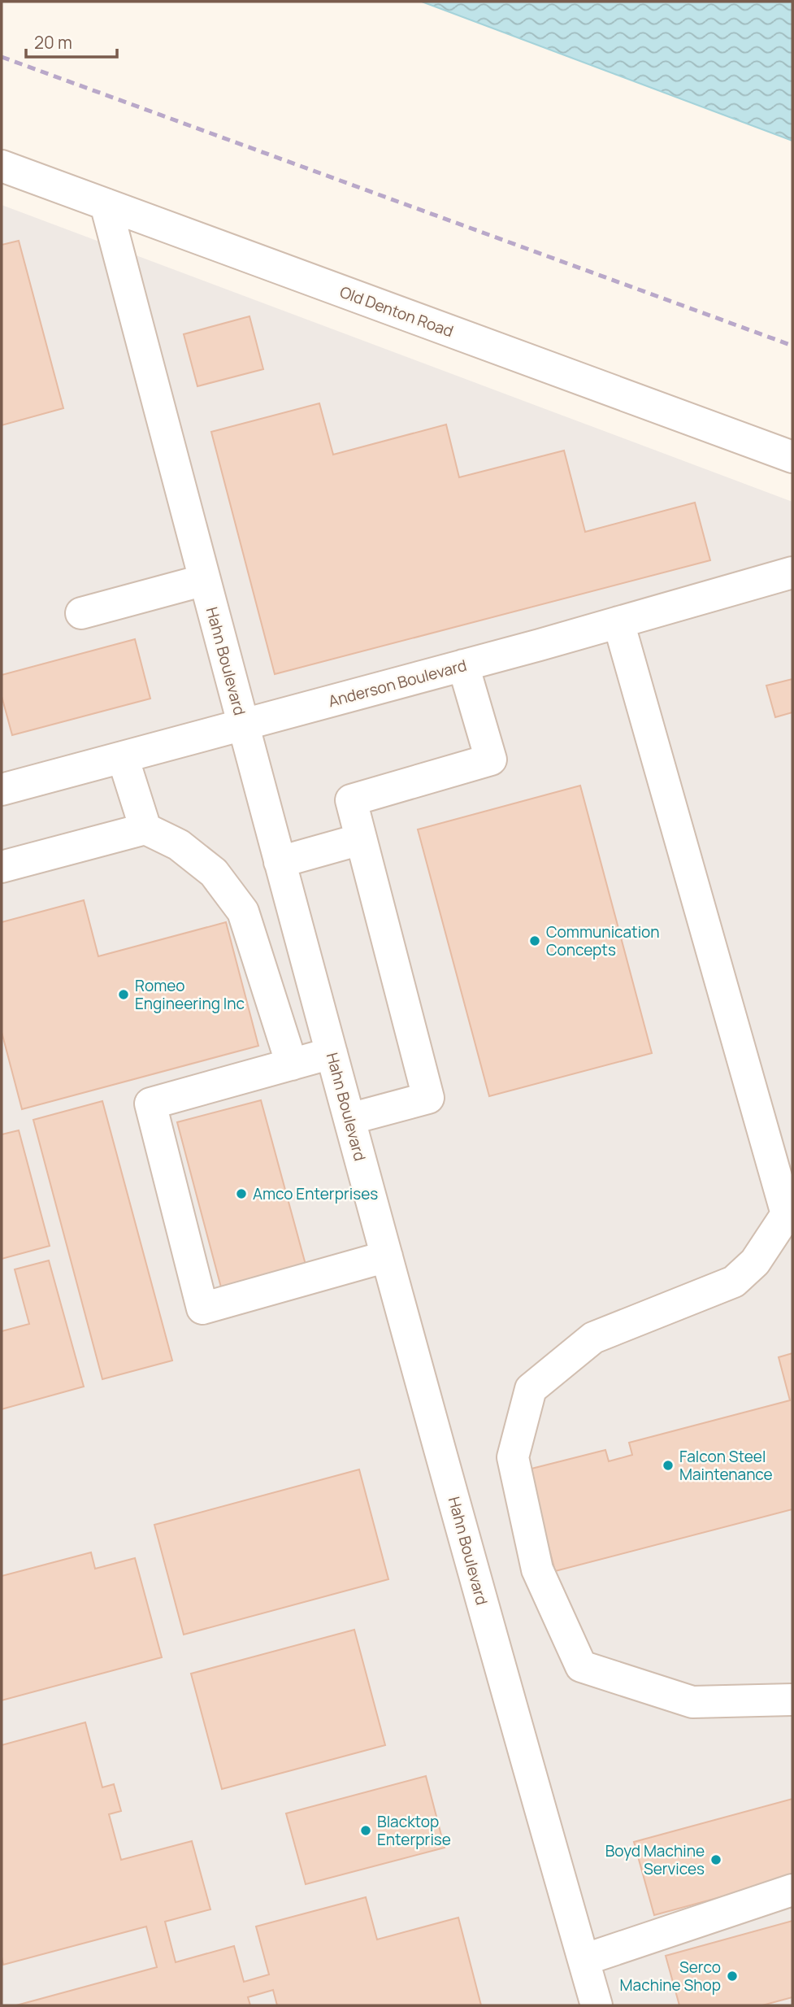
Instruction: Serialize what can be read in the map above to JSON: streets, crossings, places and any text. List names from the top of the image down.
{
  "streets": {
    "street": ["Old Denton Road", "Hahn Boulevard", "Anderson Boulevard"]
  },
  "crossings": [
    ["Old Denton Road", "Hahn Boulevard"],
    ["Hahn Boulevard", "Anderson Boulevard"]
  ],
  "places": [
    "Communication Concepts",
    "Romeo Engineering Inc",
    "Amco Enterprises",
    "Falcon Steel Maintenance",
    "Blacktop Enterprise",
    "Boyd Machine Services",
    "Serco Machine Shop"
  ],
  "scale_bar": "20 m"
}
